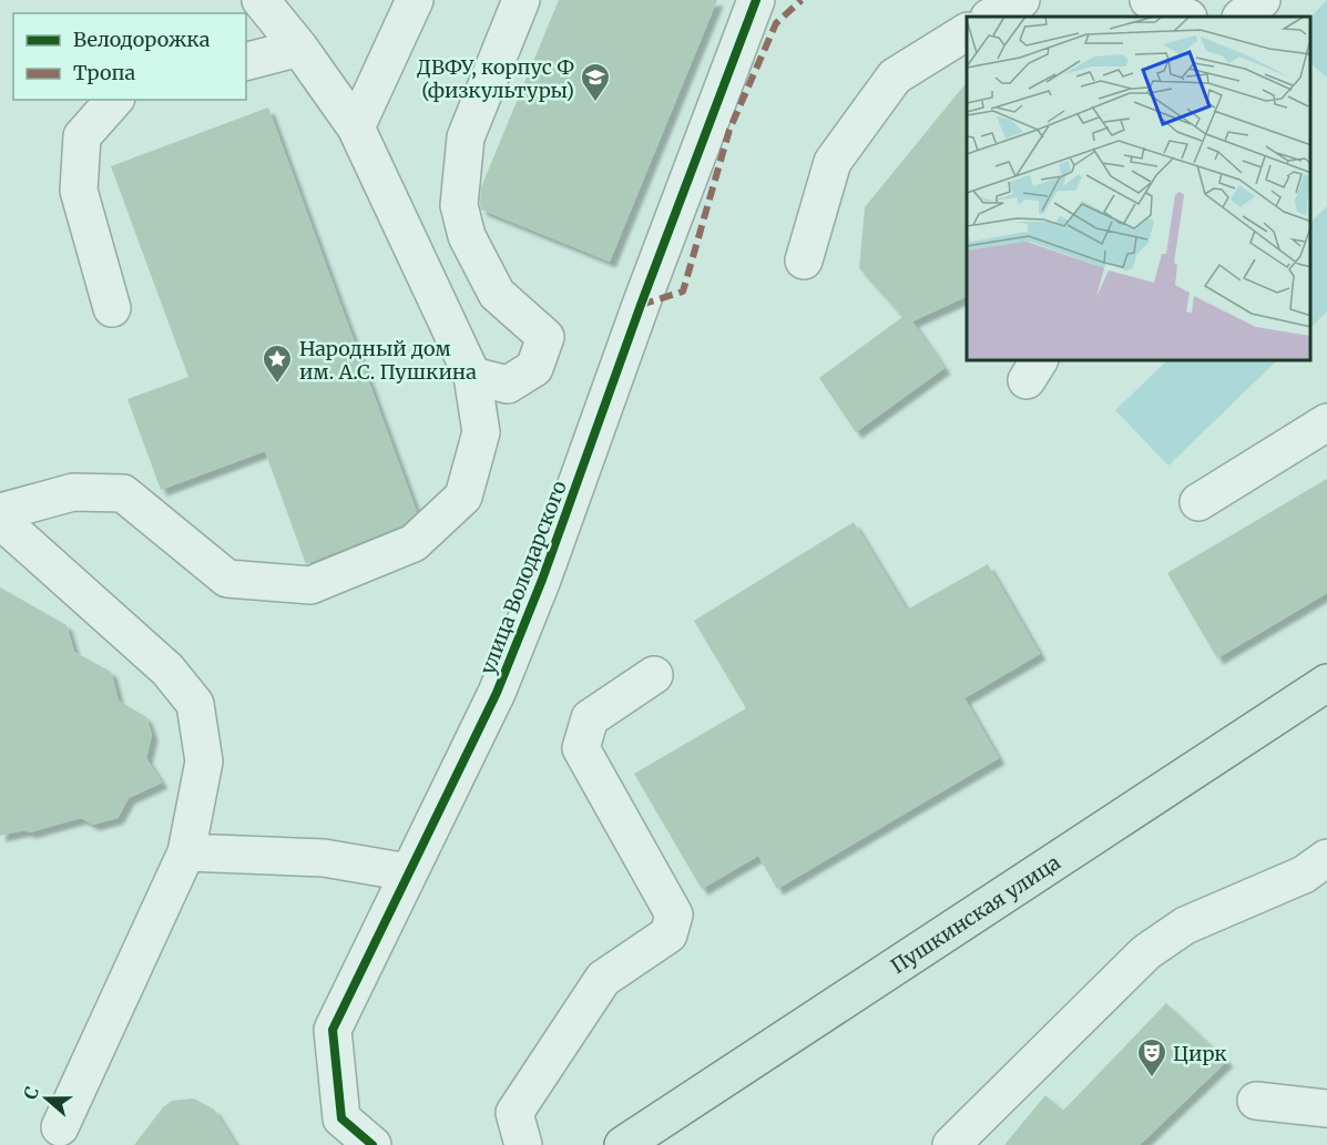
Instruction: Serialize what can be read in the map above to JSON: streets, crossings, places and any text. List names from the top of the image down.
{
  "streets": {
    "main road": ["Пушкинская улица"],
    "street": ["улица Володарского"]
  },
  "places": {
    "school or university": ["ДВФУ, корпус Ф (физкультуры)"],
    "place": ["Народный дом им. А.С. Пушкина"],
    "theatre": ["Цирк"]
  },
  "legend": ["Велодорожка", "Тропа"],
  "north": "left"
}
